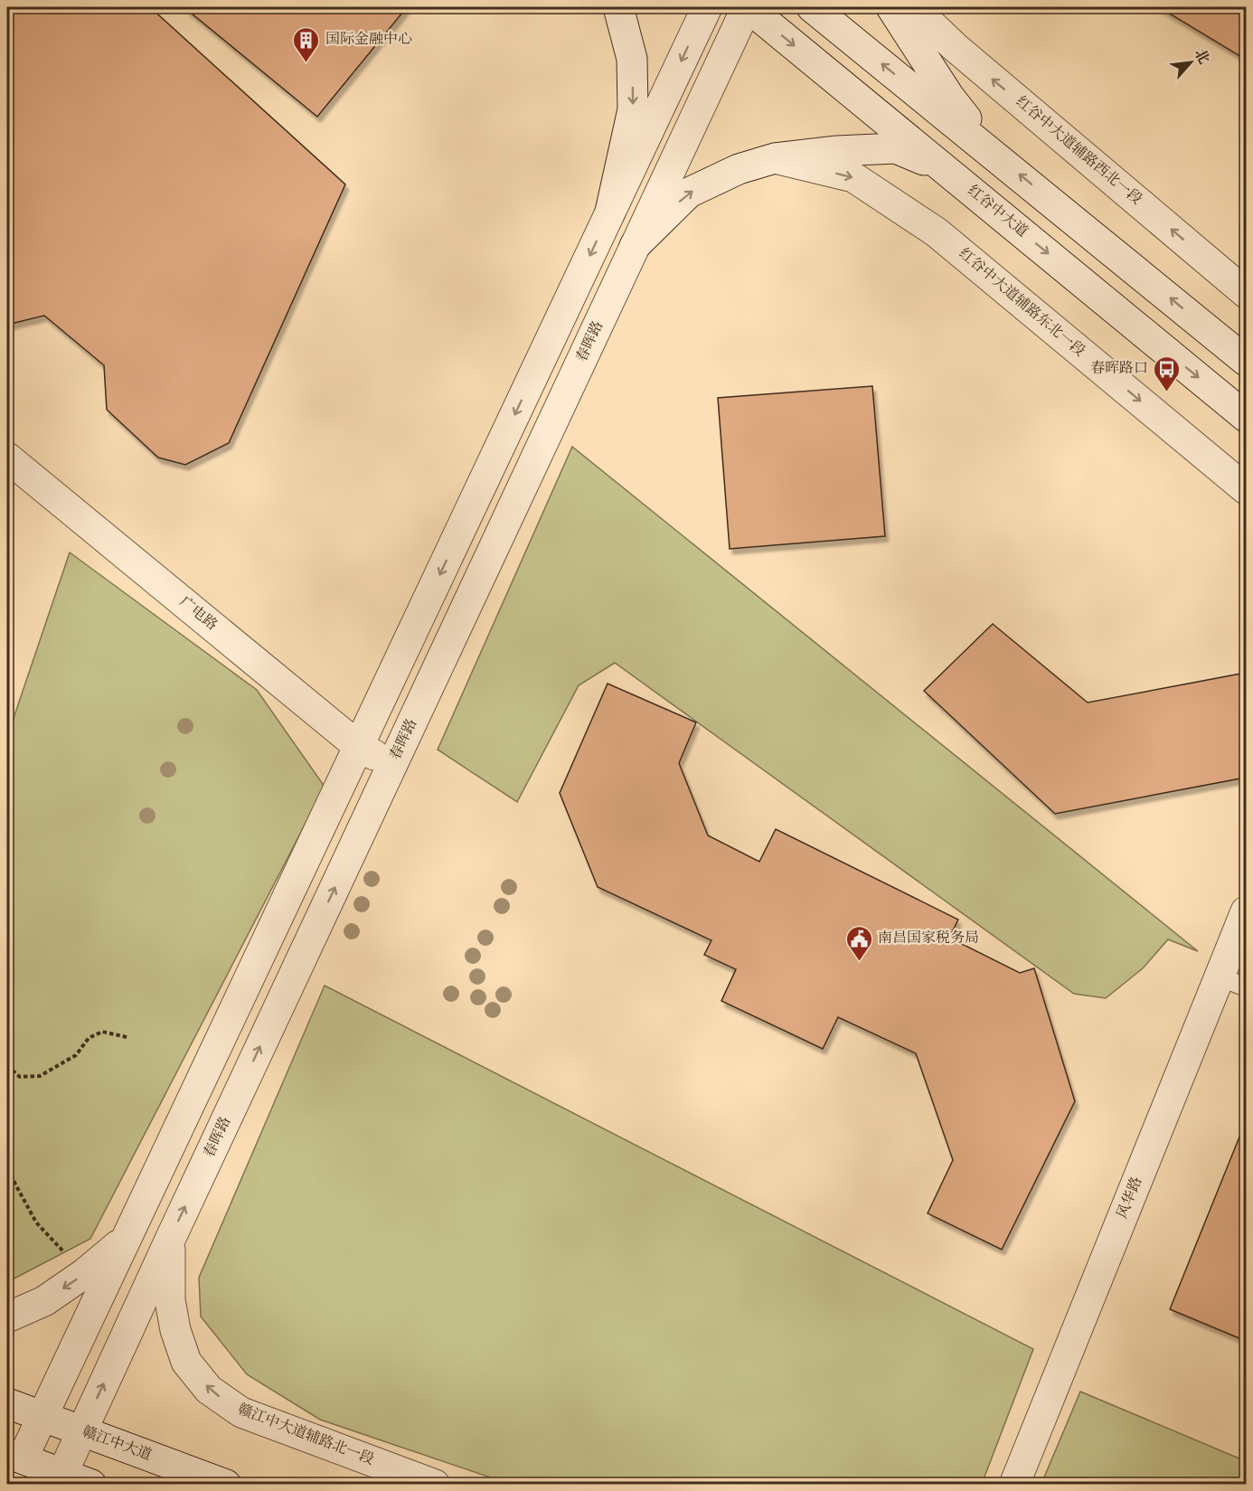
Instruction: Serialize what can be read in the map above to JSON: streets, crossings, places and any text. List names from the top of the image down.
{
  "streets": {
    "street": [
      "红谷中大道辅路西北一段",
      "红谷中大道",
      "红谷中大道辅路东北一段",
      "春晖路",
      "广电路",
      "风华路",
      "赣江中大道辅路北一段",
      "赣江中大道"
    ]
  },
  "crossings": [
    ["红谷中大道", "春晖路"],
    ["春晖路", "广电路"],
    ["春晖路", "赣江中大道辅路北一段"],
    ["春晖路", "赣江中大道"]
  ],
  "one_way": ["赣江中大道辅路北一段"],
  "places": {
    "building": ["国际金融中心"],
    "bus stop": ["春晖路口"],
    "public building": ["南昌国家税务局"]
  },
  "north": "top right"
}
